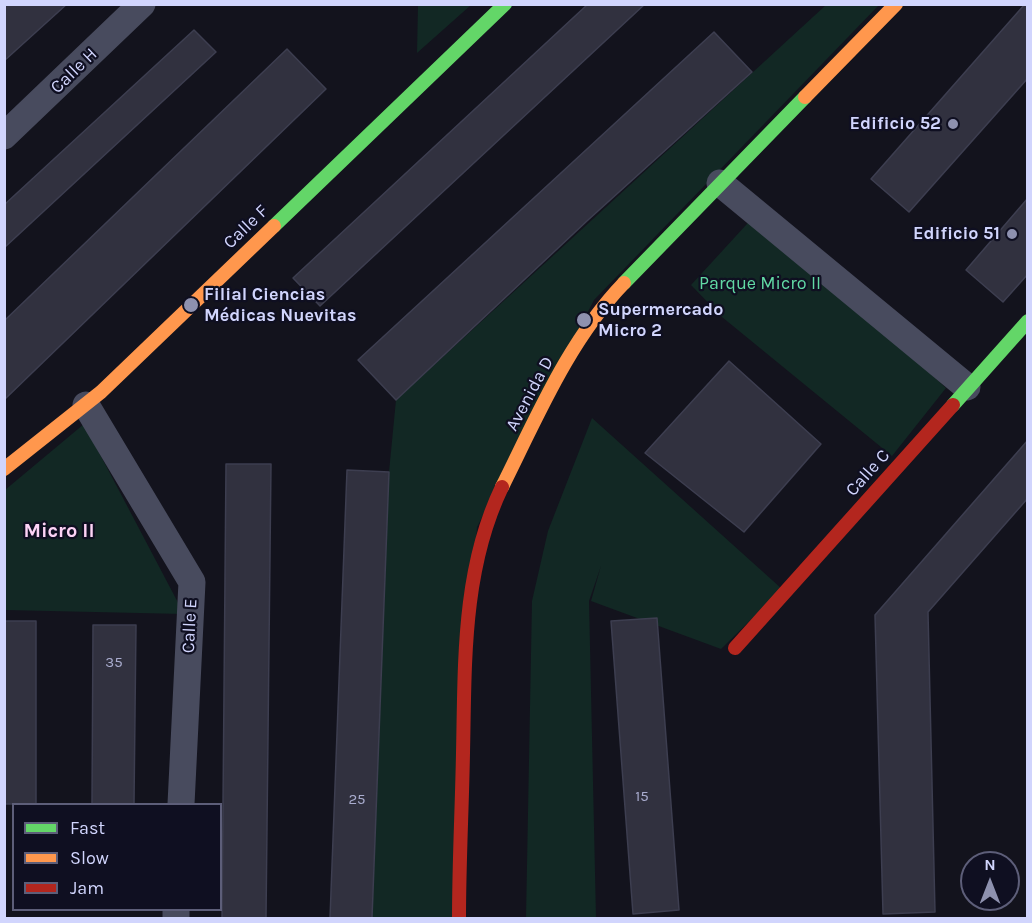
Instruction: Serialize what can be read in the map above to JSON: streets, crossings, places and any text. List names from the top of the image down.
{
  "streets": {
    "street": [
      "Calle H",
      "Calle F",
      "Avenida D",
      "Calle C",
      "Calle E"
    ]
  },
  "crossings": [
    ["Calle F", "Calle E"]
  ],
  "districts": ["Micro II"],
  "parks": ["Parque Micro II"],
  "places": [
    "Edificio 52",
    "Edificio 51",
    "Filial Ciencias Médicas Nuevitas",
    "Supermercado Micro 2"
  ],
  "house_numbers": ["35", "15", "25"],
  "legend": ["Fast", "Slow", "Jam"],
  "north": "top"
}
